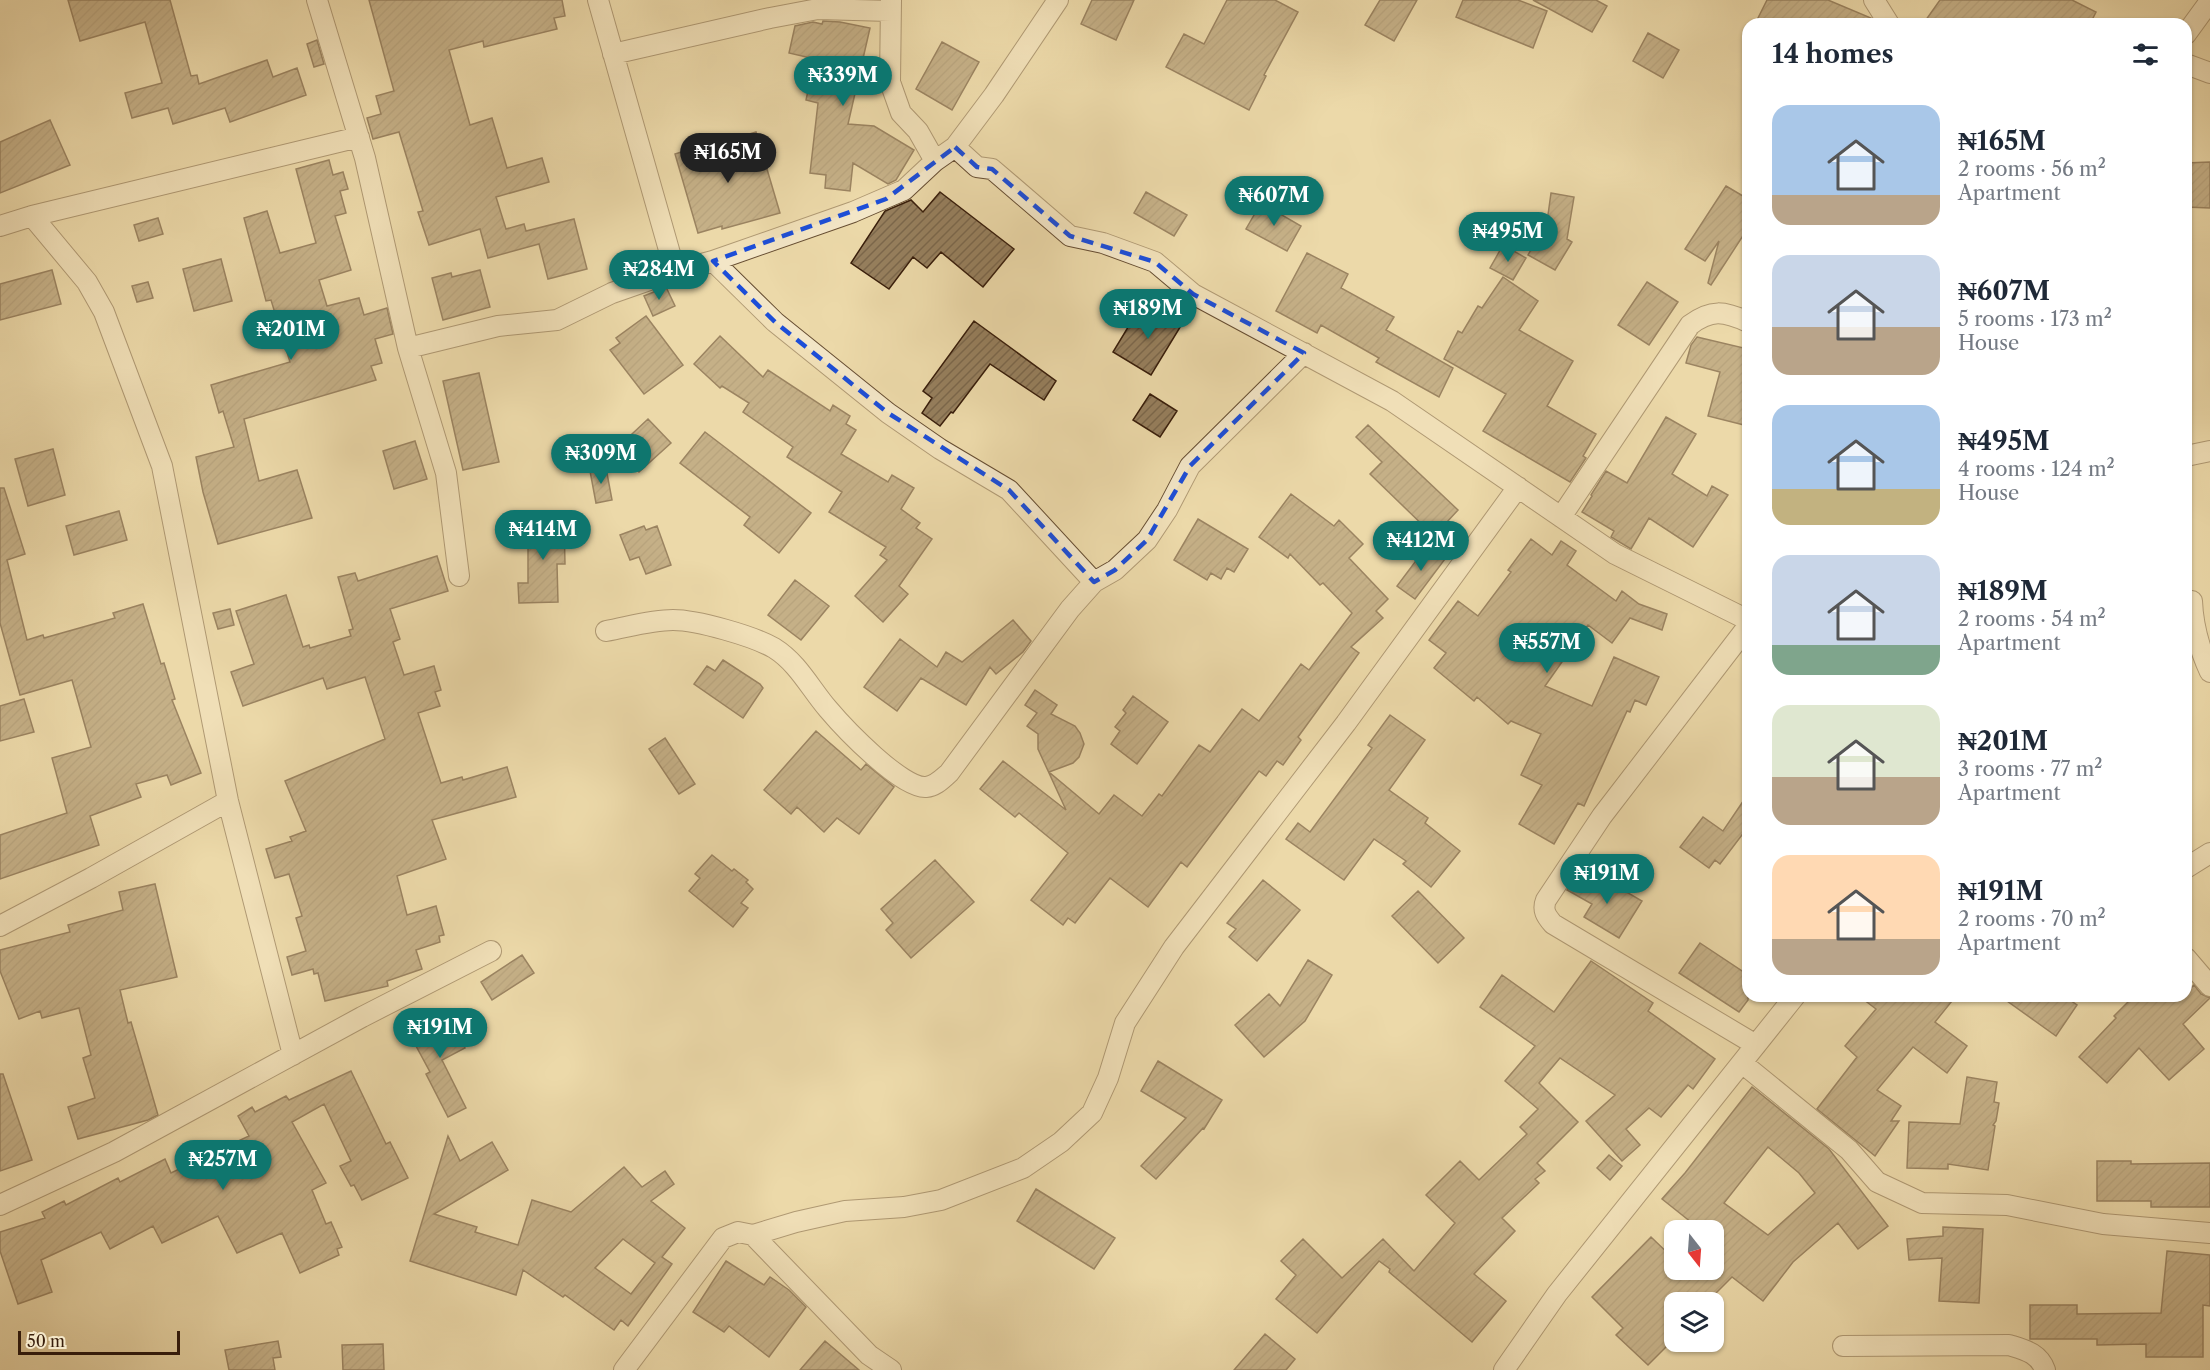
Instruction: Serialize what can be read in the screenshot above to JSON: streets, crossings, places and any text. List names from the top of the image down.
{
  "scale_bar": "50 m",
  "north": "bottom",
  "page": {
    "heading": "14 homes",
    "price": [
      "₦339M",
      "₦165M",
      "₦607M",
      "₦495M",
      "₦284M",
      "₦189M",
      "₦201M",
      "₦309M",
      "₦414M",
      "₦412M",
      "₦557M",
      "₦191M",
      "₦191M",
      "₦257M"
    ],
    "list": [
      {
        "name": "₦165M",
        "note": "2 rooms · 56 m² · Apartment"
      },
      {
        "name": "₦607M",
        "note": "5 rooms · 173 m² · House"
      },
      {
        "name": "₦495M",
        "note": "4 rooms · 124 m² · House"
      },
      {
        "name": "₦189M",
        "note": "2 rooms · 54 m² · Apartment"
      },
      {
        "name": "₦201M",
        "note": "3 rooms · 77 m² · Apartment"
      },
      {
        "name": "₦191M",
        "note": "2 rooms · 70 m² · Apartment"
      }
    ],
    "scale": "50 m"
  }
}
